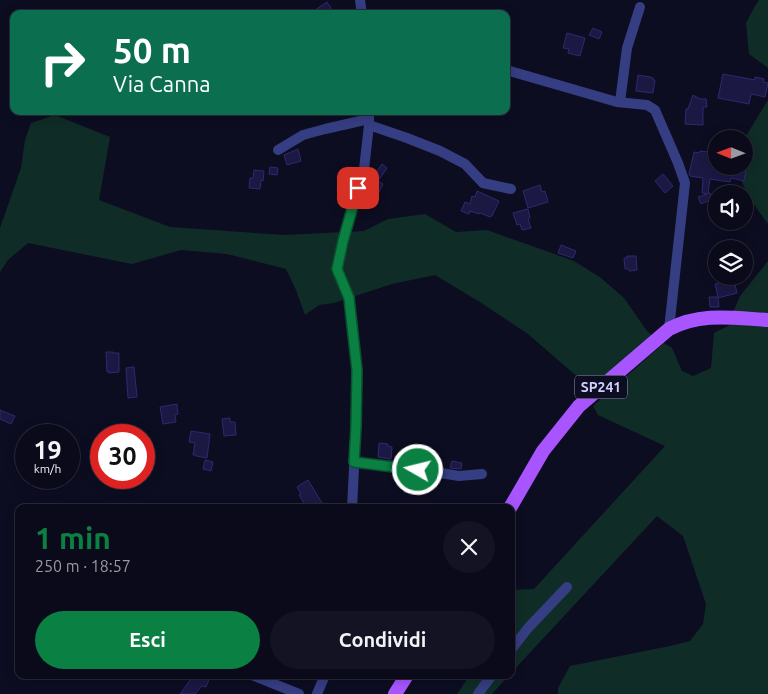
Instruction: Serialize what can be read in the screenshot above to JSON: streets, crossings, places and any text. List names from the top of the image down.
{
  "streets": {
    "main road": ["SP241"]
  },
  "north": "left",
  "page": {
    "turn": ["50 m", "Via Canna"],
    "speed": "19 km/h",
    "limit": "30",
    "heading": ["1 min", "250 m · 18:57"],
    "buttons": ["Esci", "Condividi"]
  }
}
